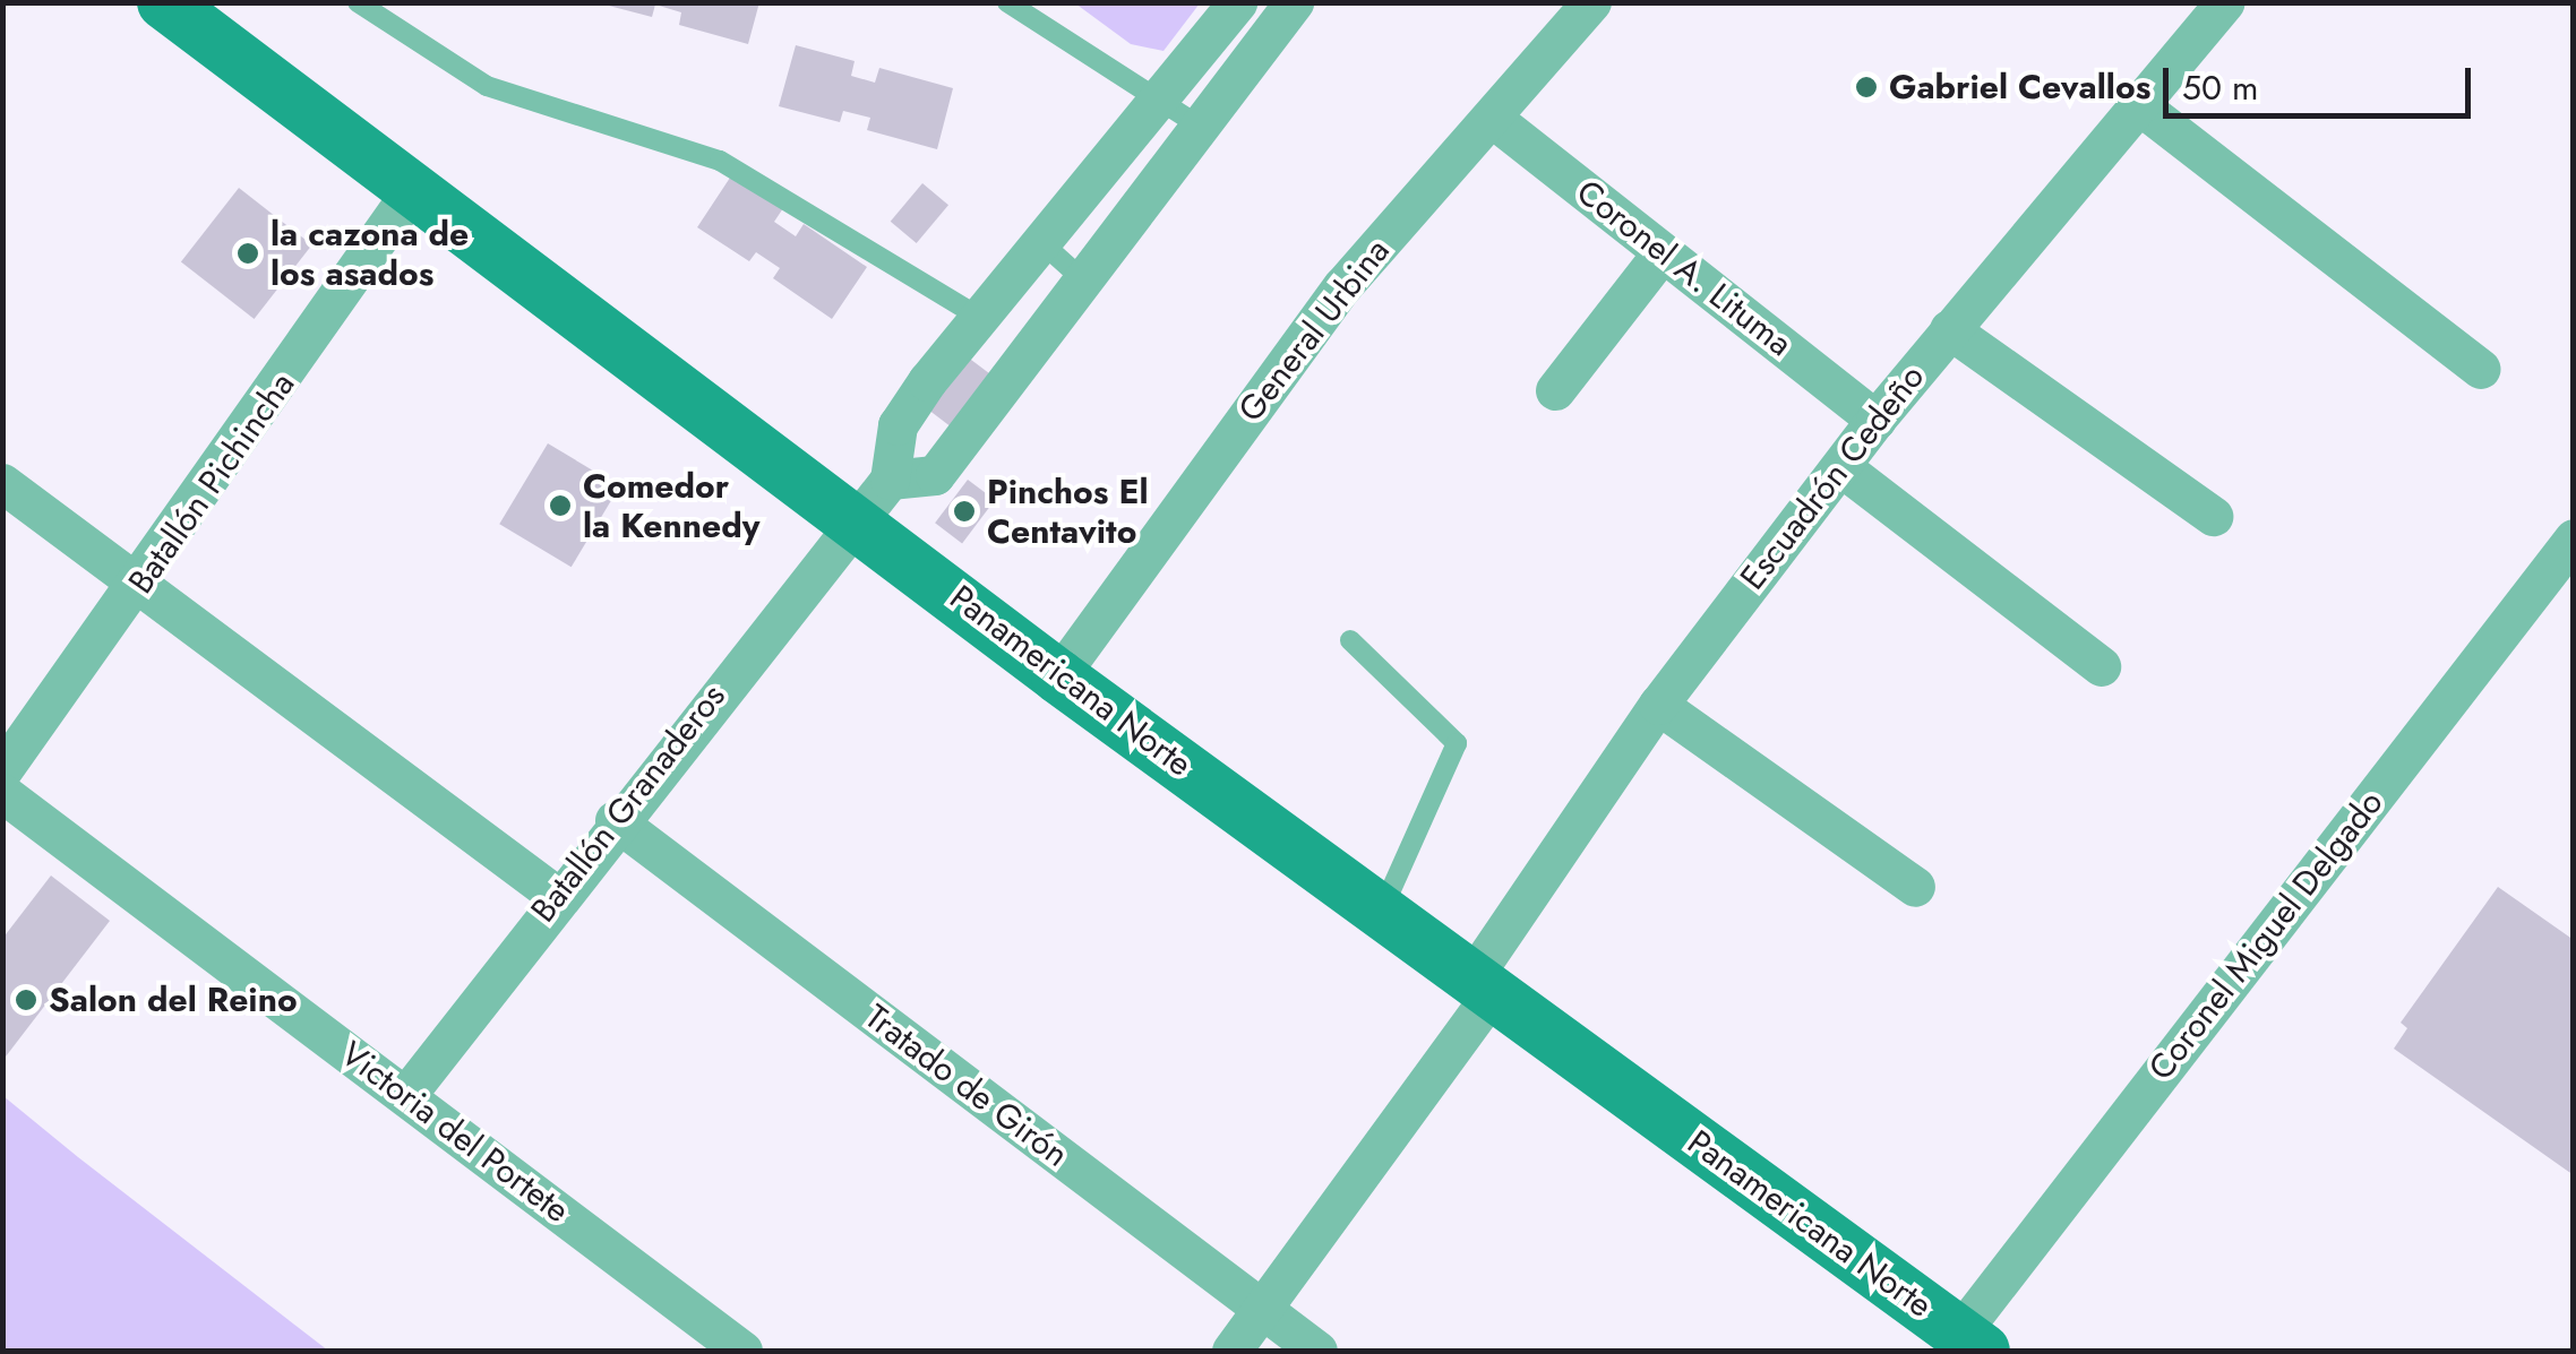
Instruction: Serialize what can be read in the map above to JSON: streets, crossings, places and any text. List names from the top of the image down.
{
  "streets": {
    "main road": ["Panamericana Norte"],
    "street": [
      "Coronel A. Lituma",
      "General Urbina",
      "Escuadrón Cedeño",
      "Batallón Pichincha",
      "Batallón Granaderos",
      "Coronel Miguel Delgado",
      "Tratado de Girón",
      "Victoria del Portete"
    ]
  },
  "crossings": [
    ["Coronel A. Lituma", "General Urbina"],
    ["Coronel A. Lituma", "Escuadrón Cedeño"],
    ["General Urbina", "Panamericana Norte"],
    ["Escuadrón Cedeño", "Panamericana Norte"],
    ["Escuadrón Cedeño", "Tratado de Girón"],
    ["Batallón Pichincha", "Panamericana Norte"],
    ["Panamericana Norte", "Batallón Granaderos"],
    ["Panamericana Norte", "Coronel Miguel Delgado"],
    ["Batallón Granaderos", "Tratado de Girón"],
    ["Batallón Granaderos", "Victoria del Portete"]
  ],
  "places": [
    "Gabriel Cevallos",
    "la cazona de los asados",
    "Comedor la Kennedy",
    "Pinchos El Centavito",
    "Salon del Reino"
  ],
  "scale_bar": "50 m"
}
